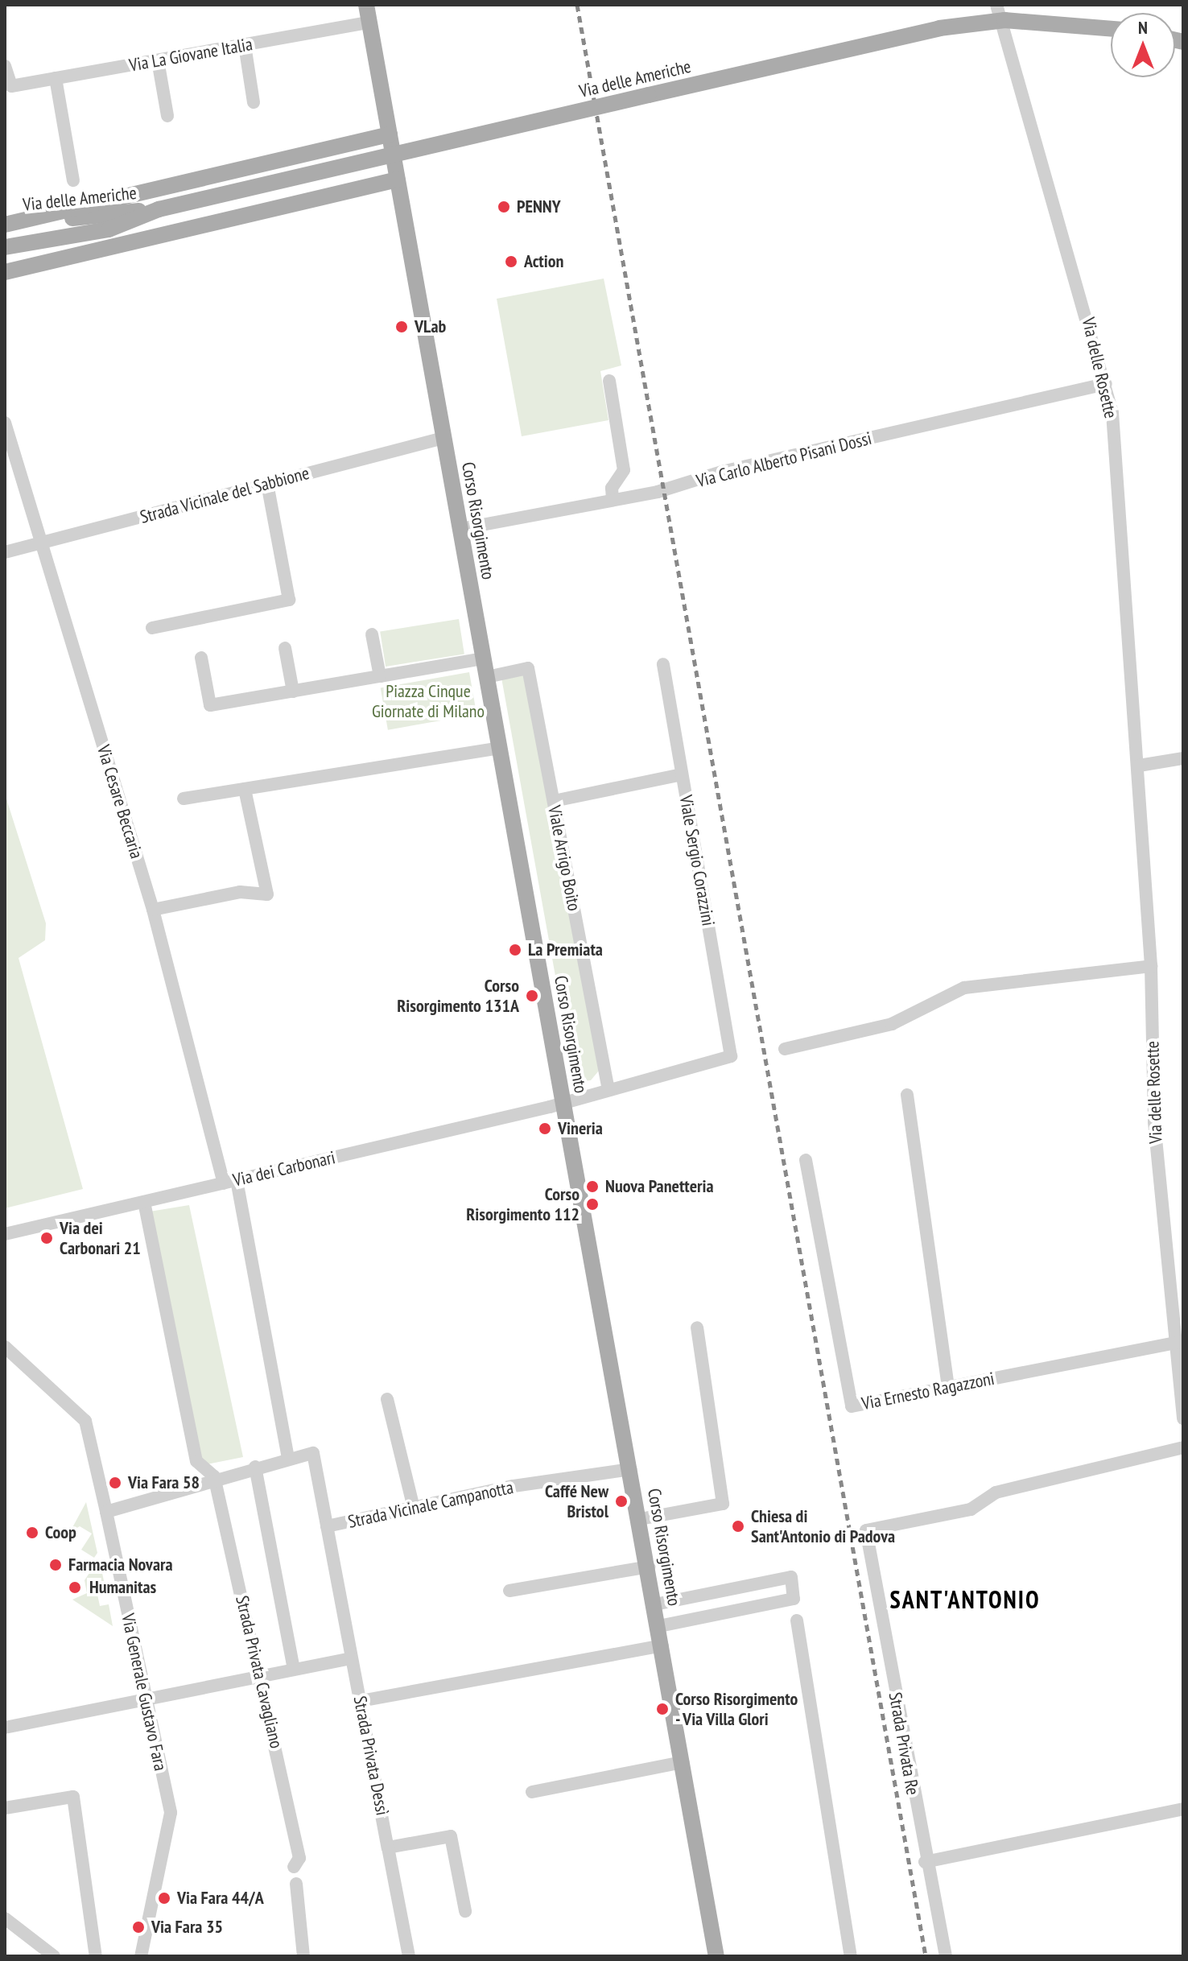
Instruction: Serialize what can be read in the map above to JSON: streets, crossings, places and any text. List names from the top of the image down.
{
  "streets": {
    "main road": ["Via delle Americhe", "Corso Risorgimento"],
    "street": [
      "Via La Giovane Italia",
      "Via delle Rosette",
      "Via Carlo Alberto Pisani Dossi",
      "Strada Vicinale del Sabbione",
      "Via Cesare Beccaria",
      "Viale Arrigo Boito",
      "Viale Sergio Corazzini",
      "Via dei Carbonari",
      "Via Ernesto Ragazzoni",
      "Strada Vicinale Campanotta",
      "Strada Privata Cavagliano",
      "Via Generale Gustavo Fara",
      "Strada Privata Re",
      "Strada Privata Dessì"
    ]
  },
  "crossings": [
    ["Via La Giovane Italia", "Corso Risorgimento"],
    ["Via delle Americhe", "Via delle Rosette"],
    ["Via delle Rosette", "Via Carlo Alberto Pisani Dossi"],
    ["Via delle Rosette", "Via Ernesto Ragazzoni"],
    ["Via Carlo Alberto Pisani Dossi", "Corso Risorgimento"],
    ["Strada Vicinale del Sabbione", "Corso Risorgimento"],
    ["Strada Vicinale del Sabbione", "Via Cesare Beccaria"],
    ["Corso Risorgimento", "Viale Arrigo Boito"],
    ["Corso Risorgimento", "Via dei Carbonari"],
    ["Corso Risorgimento", "Strada Vicinale Campanotta"],
    ["Via Cesare Beccaria", "Via dei Carbonari"],
    ["Via Cesare Beccaria", "Strada Vicinale Campanotta"],
    ["Viale Arrigo Boito", "Via dei Carbonari"],
    ["Viale Sergio Corazzini", "Via dei Carbonari"],
    ["Strada Vicinale Campanotta", "Strada Privata Cavagliano"],
    ["Strada Vicinale Campanotta", "Via Generale Gustavo Fara"],
    ["Strada Vicinale Campanotta", "Strada Privata Dessì"]
  ],
  "districts": ["SANT'ANTONIO"],
  "parks": ["Piazza Cinque Giornate di Milano"],
  "places": [
    "PENNY",
    "Action",
    "VLab",
    "La Premiata",
    "Corso Risorgimento 131A",
    "Vineria",
    "Nuova Panetteria",
    "Corso Risorgimento 112",
    "Via dei Carbonari 21",
    "Via Fara 58",
    "Caffé New Bristol",
    "Chiesa di Sant'Antonio di Padova",
    "Coop",
    "Farmacia Novara",
    "Humanitas",
    "Corso Risorgimento - Via Villa Glori",
    "Via Fara 44/A",
    "Via Fara 35"
  ],
  "north": "top"
}
